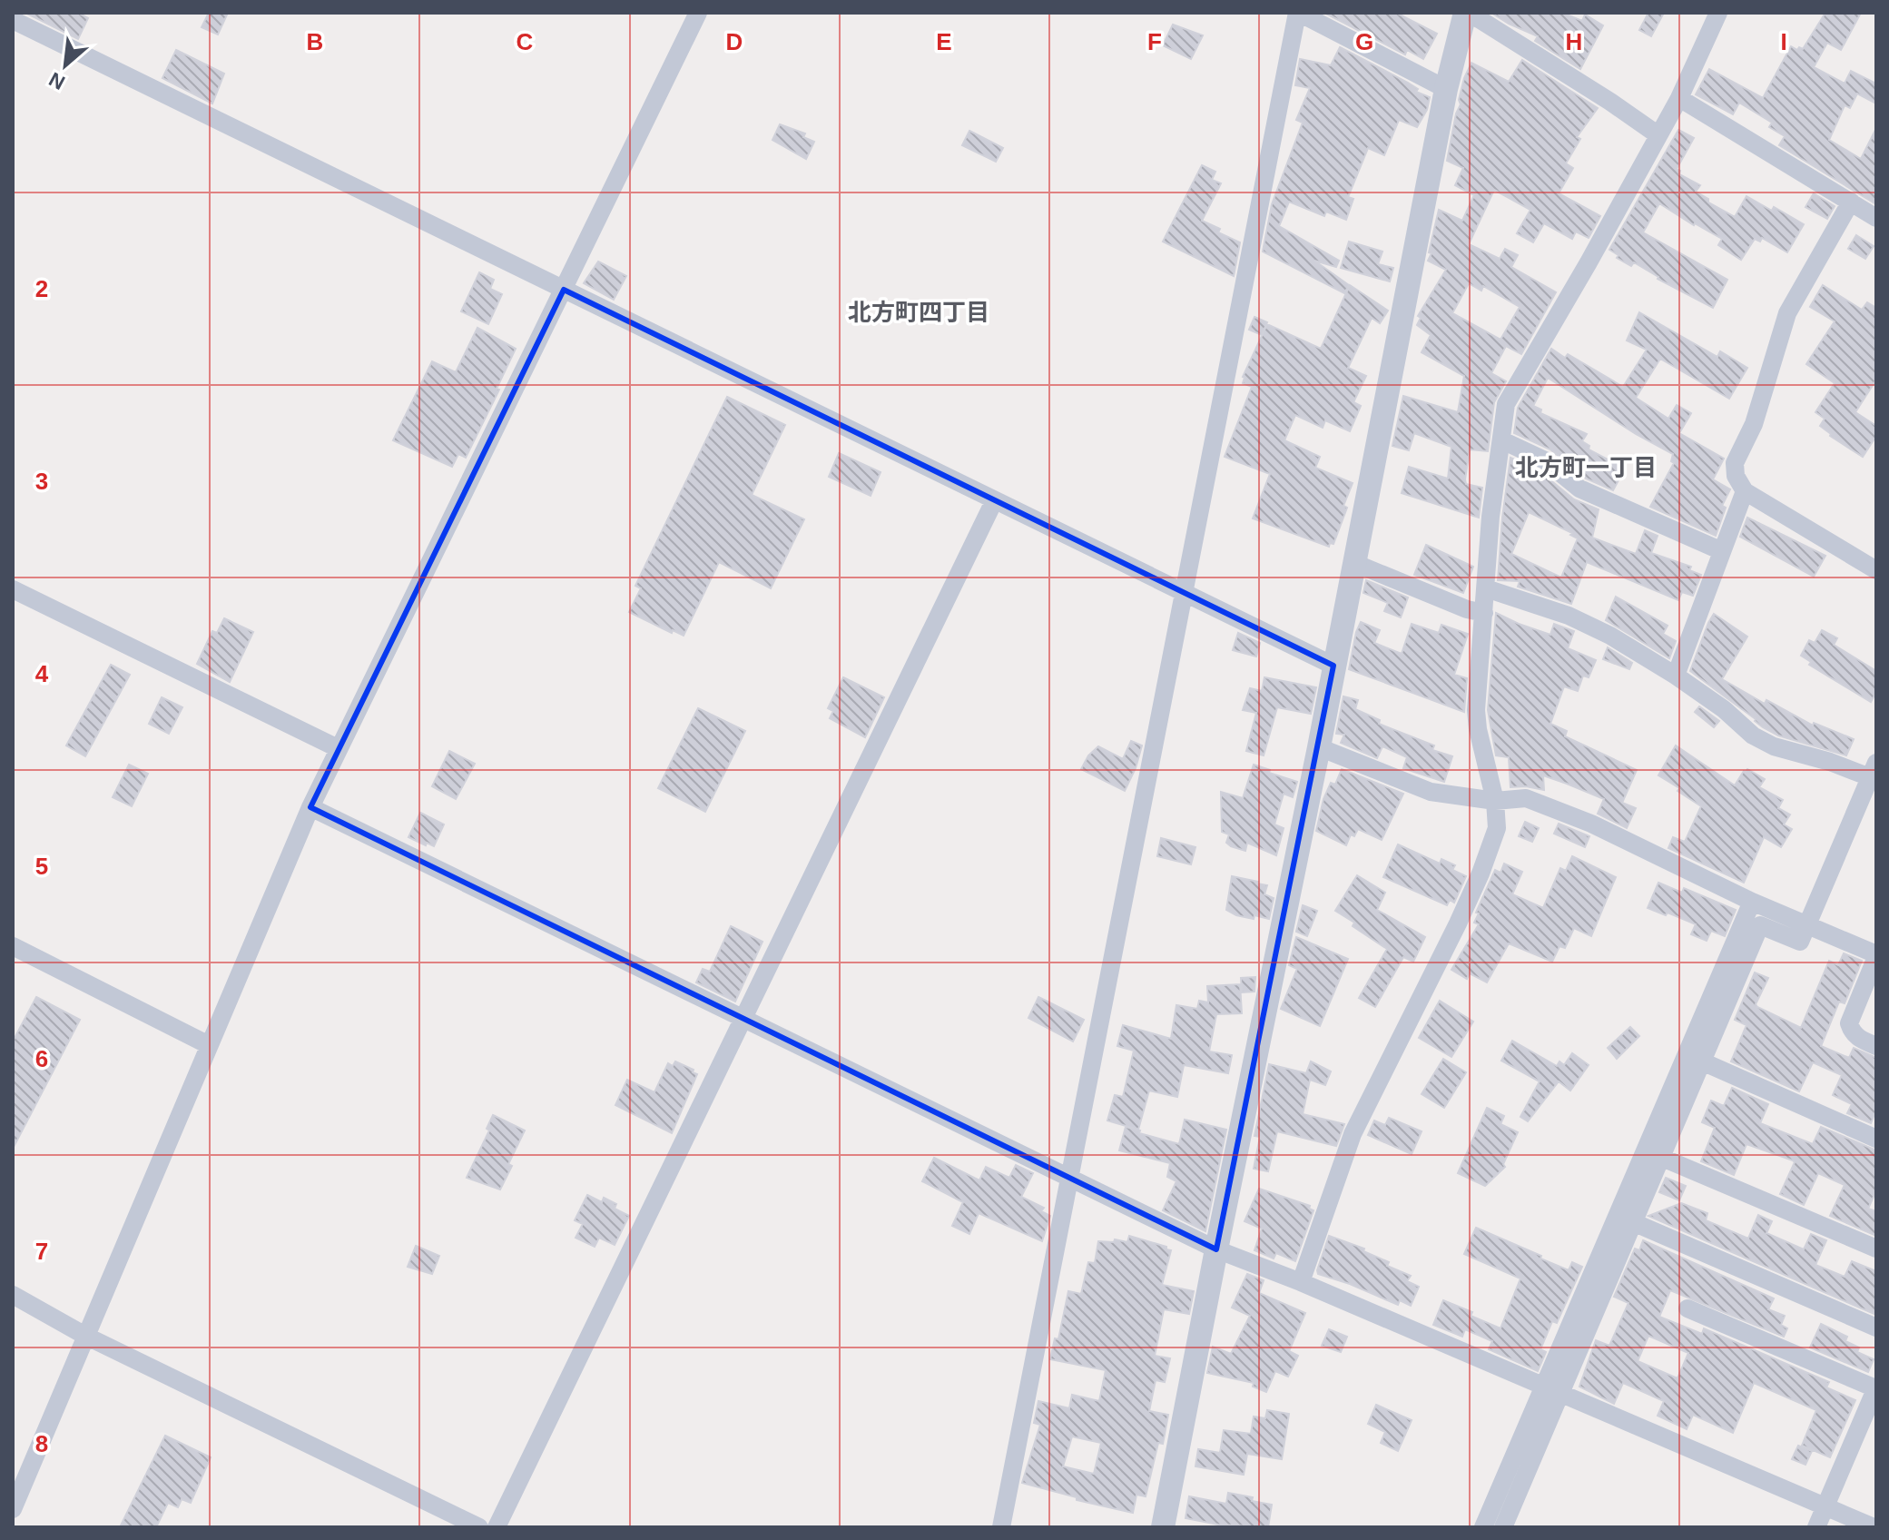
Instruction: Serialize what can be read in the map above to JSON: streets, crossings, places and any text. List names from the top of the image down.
{
  "districts": ["北方町四丁目", "北方町一丁目"],
  "north": "bottom left",
  "grid": {
    "columns": [
      "B",
      "C",
      "D",
      "E",
      "F",
      "G",
      "H",
      "I"
    ],
    "rows": [
      "2",
      "3",
      "4",
      "5",
      "6",
      "7",
      "8"
    ]
  }
}
